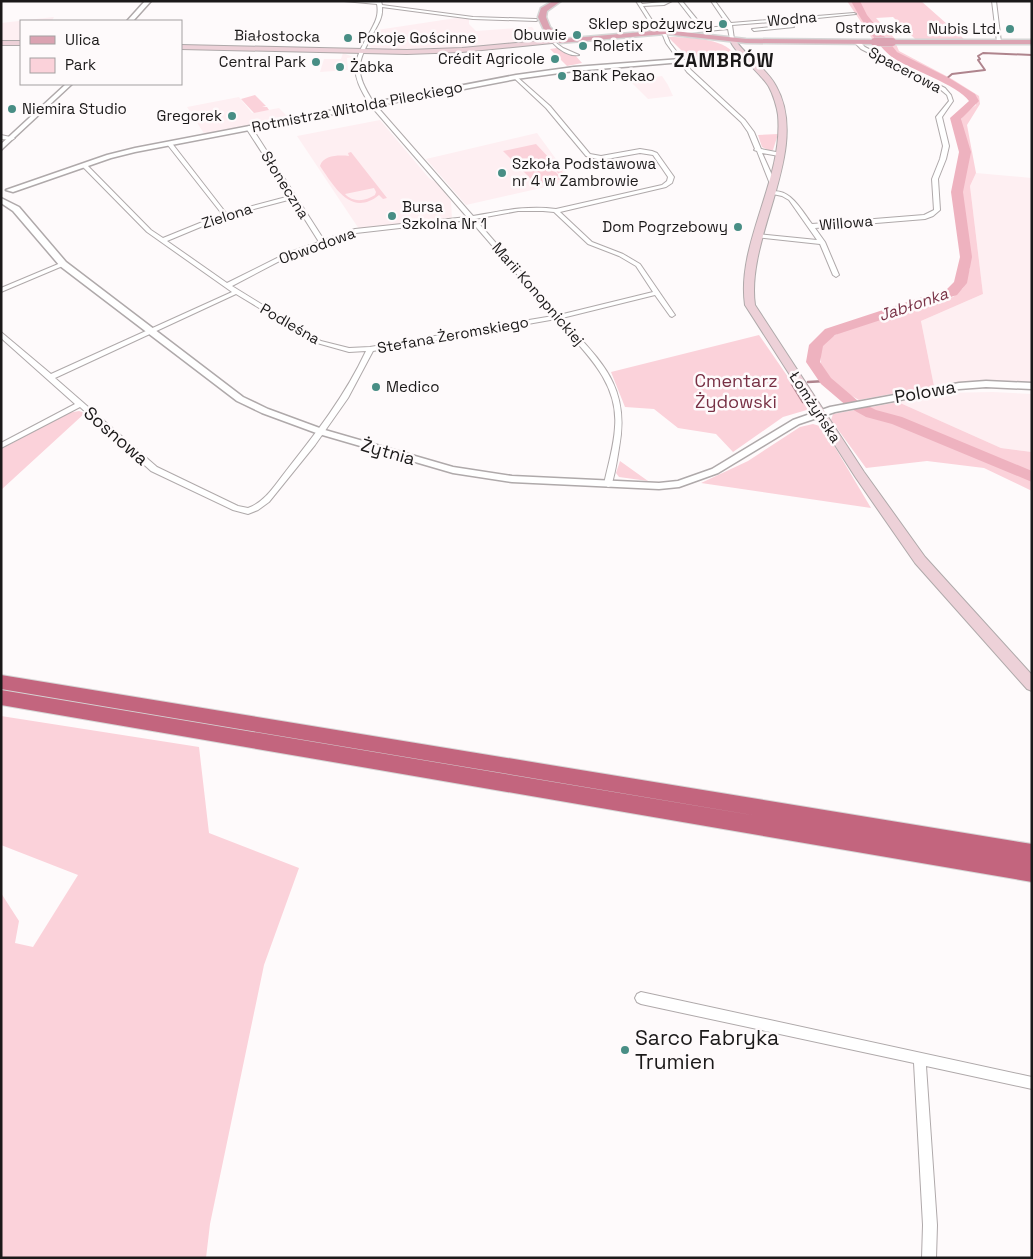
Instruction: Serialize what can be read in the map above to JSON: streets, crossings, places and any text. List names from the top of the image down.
{
  "streets": {
    "main road": ["Ostrowska", "Białostocka", "Łomżyńska"],
    "street": [
      "Wodna",
      "Spacerowa",
      "Rotmistrza Witolda Pileckiego",
      "Słoneczna",
      "Zielona",
      "Willowa",
      "Obwodowa",
      "Marii Konopnickiej",
      "Podleśna",
      "Stefana Żeromskiego",
      "Polowa",
      "Sosnowa",
      "Żytnia"
    ]
  },
  "crossings": [
    ["Wodna", "Białostocka"],
    ["Ostrowska", "Białostocka"],
    ["Ostrowska", "Spacerowa"],
    ["Ostrowska", "Łomżyńska"],
    ["Białostocka", "Marii Konopnickiej"],
    ["Białostocka", "Łomżyńska"],
    ["Spacerowa", "Willowa"],
    ["Rotmistrza Witolda Pileckiego", "Słoneczna"],
    ["Rotmistrza Witolda Pileckiego", "Marii Konopnickiej"],
    ["Rotmistrza Witolda Pileckiego", "Podleśna"],
    ["Rotmistrza Witolda Pileckiego", "Żytnia"],
    ["Słoneczna", "Zielona"],
    ["Słoneczna", "Obwodowa"],
    ["Zielona", "Podleśna"],
    ["Willowa", "Łomżyńska"],
    ["Obwodowa", "Marii Konopnickiej"],
    ["Obwodowa", "Podleśna"],
    ["Marii Konopnickiej", "Stefana Żeromskiego"],
    ["Marii Konopnickiej", "Żytnia"],
    ["Podleśna", "Stefana Żeromskiego"],
    ["Polowa", "Łomżyńska"],
    ["Polowa", "Żytnia"],
    ["Łomżyńska", "Żytnia"],
    ["Sosnowa", "Żytnia"]
  ],
  "districts": ["ZAMBRÓW"],
  "water": ["Jabłonka"],
  "parks": ["Cmentarz Żydowski"],
  "places": [
    "Sklep spożywczy",
    "Nubis Ltd.",
    "Obuwie",
    "Pokoje Gościnne",
    "Roletix",
    "Crédit Agricole",
    "Central Park",
    "Żabka",
    "Bank Pekao",
    "Niemira Studio",
    "Gregorek",
    "Szkoła Podstawowa nr 4 w Zambrowie",
    "Bursa Szkolna Nr 1",
    "Dom Pogrzebowy",
    "Medico",
    "Sarco Fabryka Trumien"
  ],
  "legend": ["Ulica", "Park"]
}
